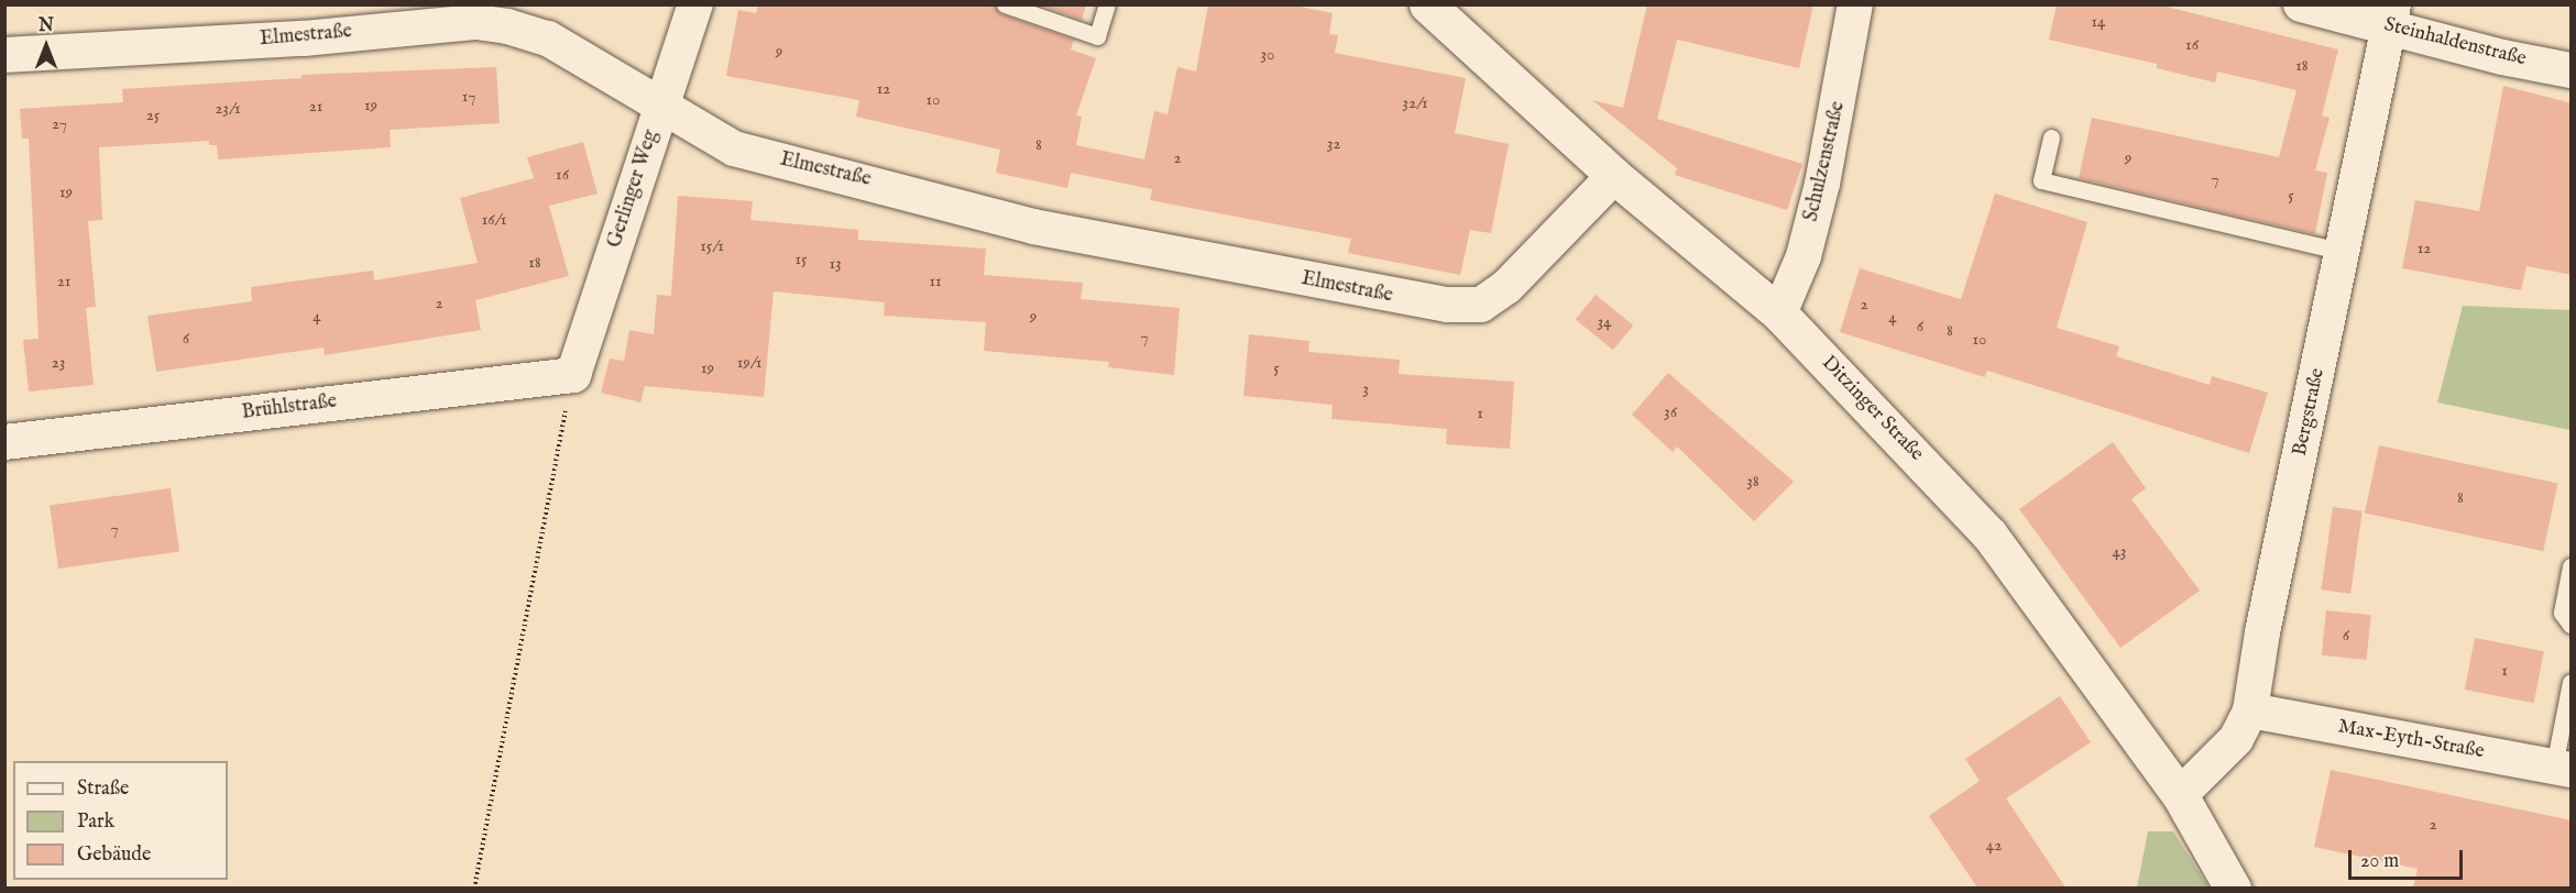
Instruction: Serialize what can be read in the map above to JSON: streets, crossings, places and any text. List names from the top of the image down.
{
  "streets": {
    "street": [
      "Elmestraße",
      "Steinhaldenstraße",
      "Schulzenstraße",
      "Gerlinger Weg",
      "Brühlstraße",
      "Ditzinger Straße",
      "Bergstraße",
      "Max-Eyth-Straße"
    ]
  },
  "crossings": [
    ["Elmestraße", "Gerlinger Weg"],
    ["Elmestraße", "Ditzinger Straße"],
    ["Steinhaldenstraße", "Bergstraße"],
    ["Schulzenstraße", "Ditzinger Straße"],
    ["Gerlinger Weg", "Brühlstraße"],
    ["Ditzinger Straße", "Bergstraße"],
    ["Bergstraße", "Max-Eyth-Straße"]
  ],
  "house_numbers": [
    "14",
    "16",
    "9",
    "30",
    "18",
    "12",
    "17",
    "10",
    "32/1",
    "19",
    "21",
    "23/1",
    "25",
    "27",
    "32",
    "8",
    "2",
    "9",
    "16",
    "7",
    "19",
    "5",
    "16/1",
    "15/1",
    "12",
    "15",
    "18",
    "13",
    "21",
    "11",
    "2",
    "2",
    "4",
    "9",
    "4",
    "34",
    "6",
    "8",
    "7",
    "6",
    "10",
    "23",
    "19/1",
    "19",
    "5",
    "3",
    "36",
    "1",
    "38",
    "8",
    "7",
    "43",
    "6",
    "1",
    "2",
    "42"
  ],
  "legend": ["Straße", "Park", "Gebäude"],
  "scale_bar": "20 m",
  "north": "top"
}
